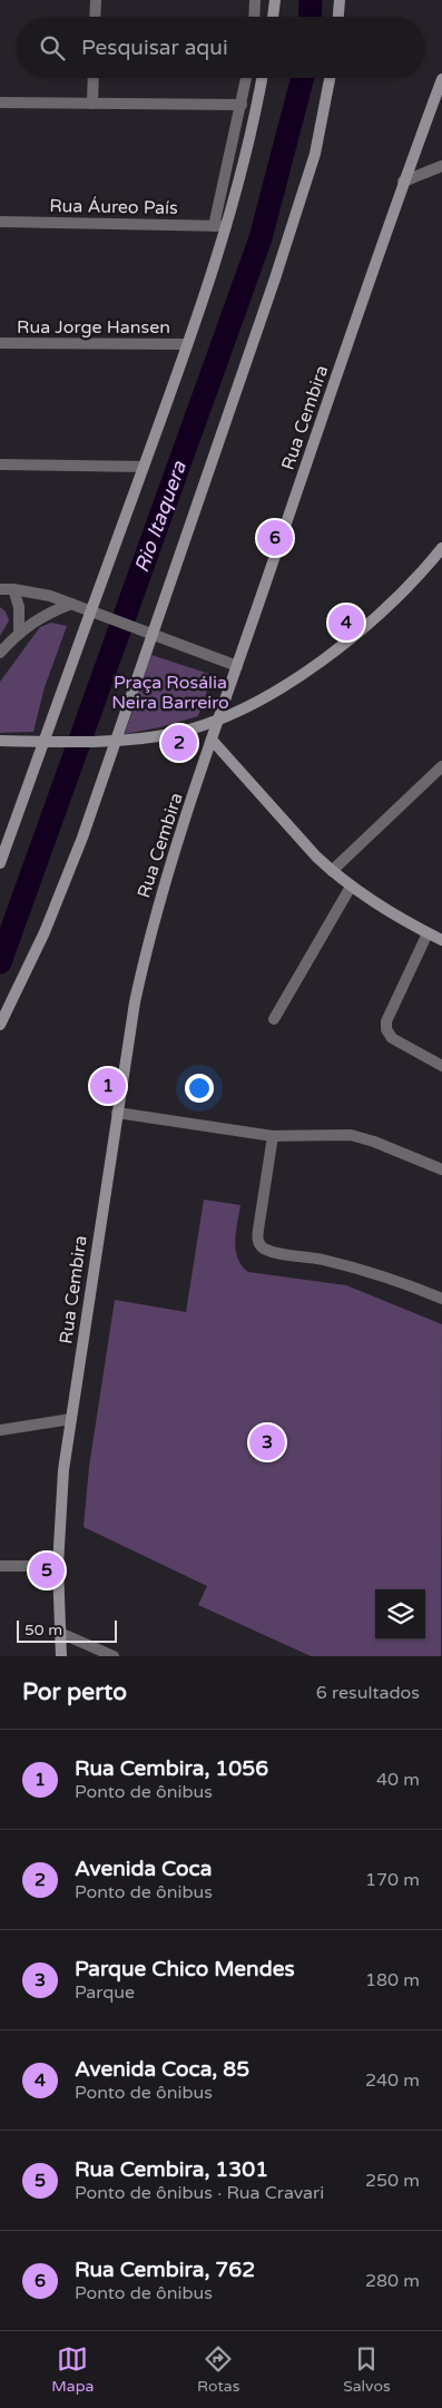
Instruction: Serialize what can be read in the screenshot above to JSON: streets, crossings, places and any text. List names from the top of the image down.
{
  "streets": {
    "street": ["Rua Áureo País", "Rua Jorge Hansen", "Rua Cembira"]
  },
  "water": ["Rio Itaquera"],
  "parks": ["Praça Rosália Neira Barreiro"],
  "scale_bar": "50 m",
  "page": {
    "search": "Pesquisar aqui",
    "pins": [
      "6",
      "4",
      "2",
      "1",
      "3",
      "5"
    ],
    "scale": "50 m",
    "heading": ["Por perto", "6 resultados"],
    "list": [
      {
        "mark": "1",
        "name": "Rua Cembira, 1056",
        "note": "Ponto de ônibus",
        "value": "40 m"
      },
      {
        "mark": "2",
        "name": "Avenida Coca",
        "note": "Ponto de ônibus",
        "value": "170 m"
      },
      {
        "mark": "3",
        "name": "Parque Chico Mendes",
        "note": "Parque",
        "value": "180 m"
      },
      {
        "mark": "4",
        "name": "Avenida Coca, 85",
        "note": "Ponto de ônibus",
        "value": "240 m"
      },
      {
        "mark": "5",
        "name": "Rua Cembira, 1301",
        "note": "Ponto de ônibus · Rua Cravari",
        "value": "250 m"
      },
      {
        "mark": "6",
        "name": "Rua Cembira, 762",
        "note": "Ponto de ônibus",
        "value": "280 m"
      }
    ],
    "nav": ["Mapa", "Rotas", "Salvos"]
  }
}
